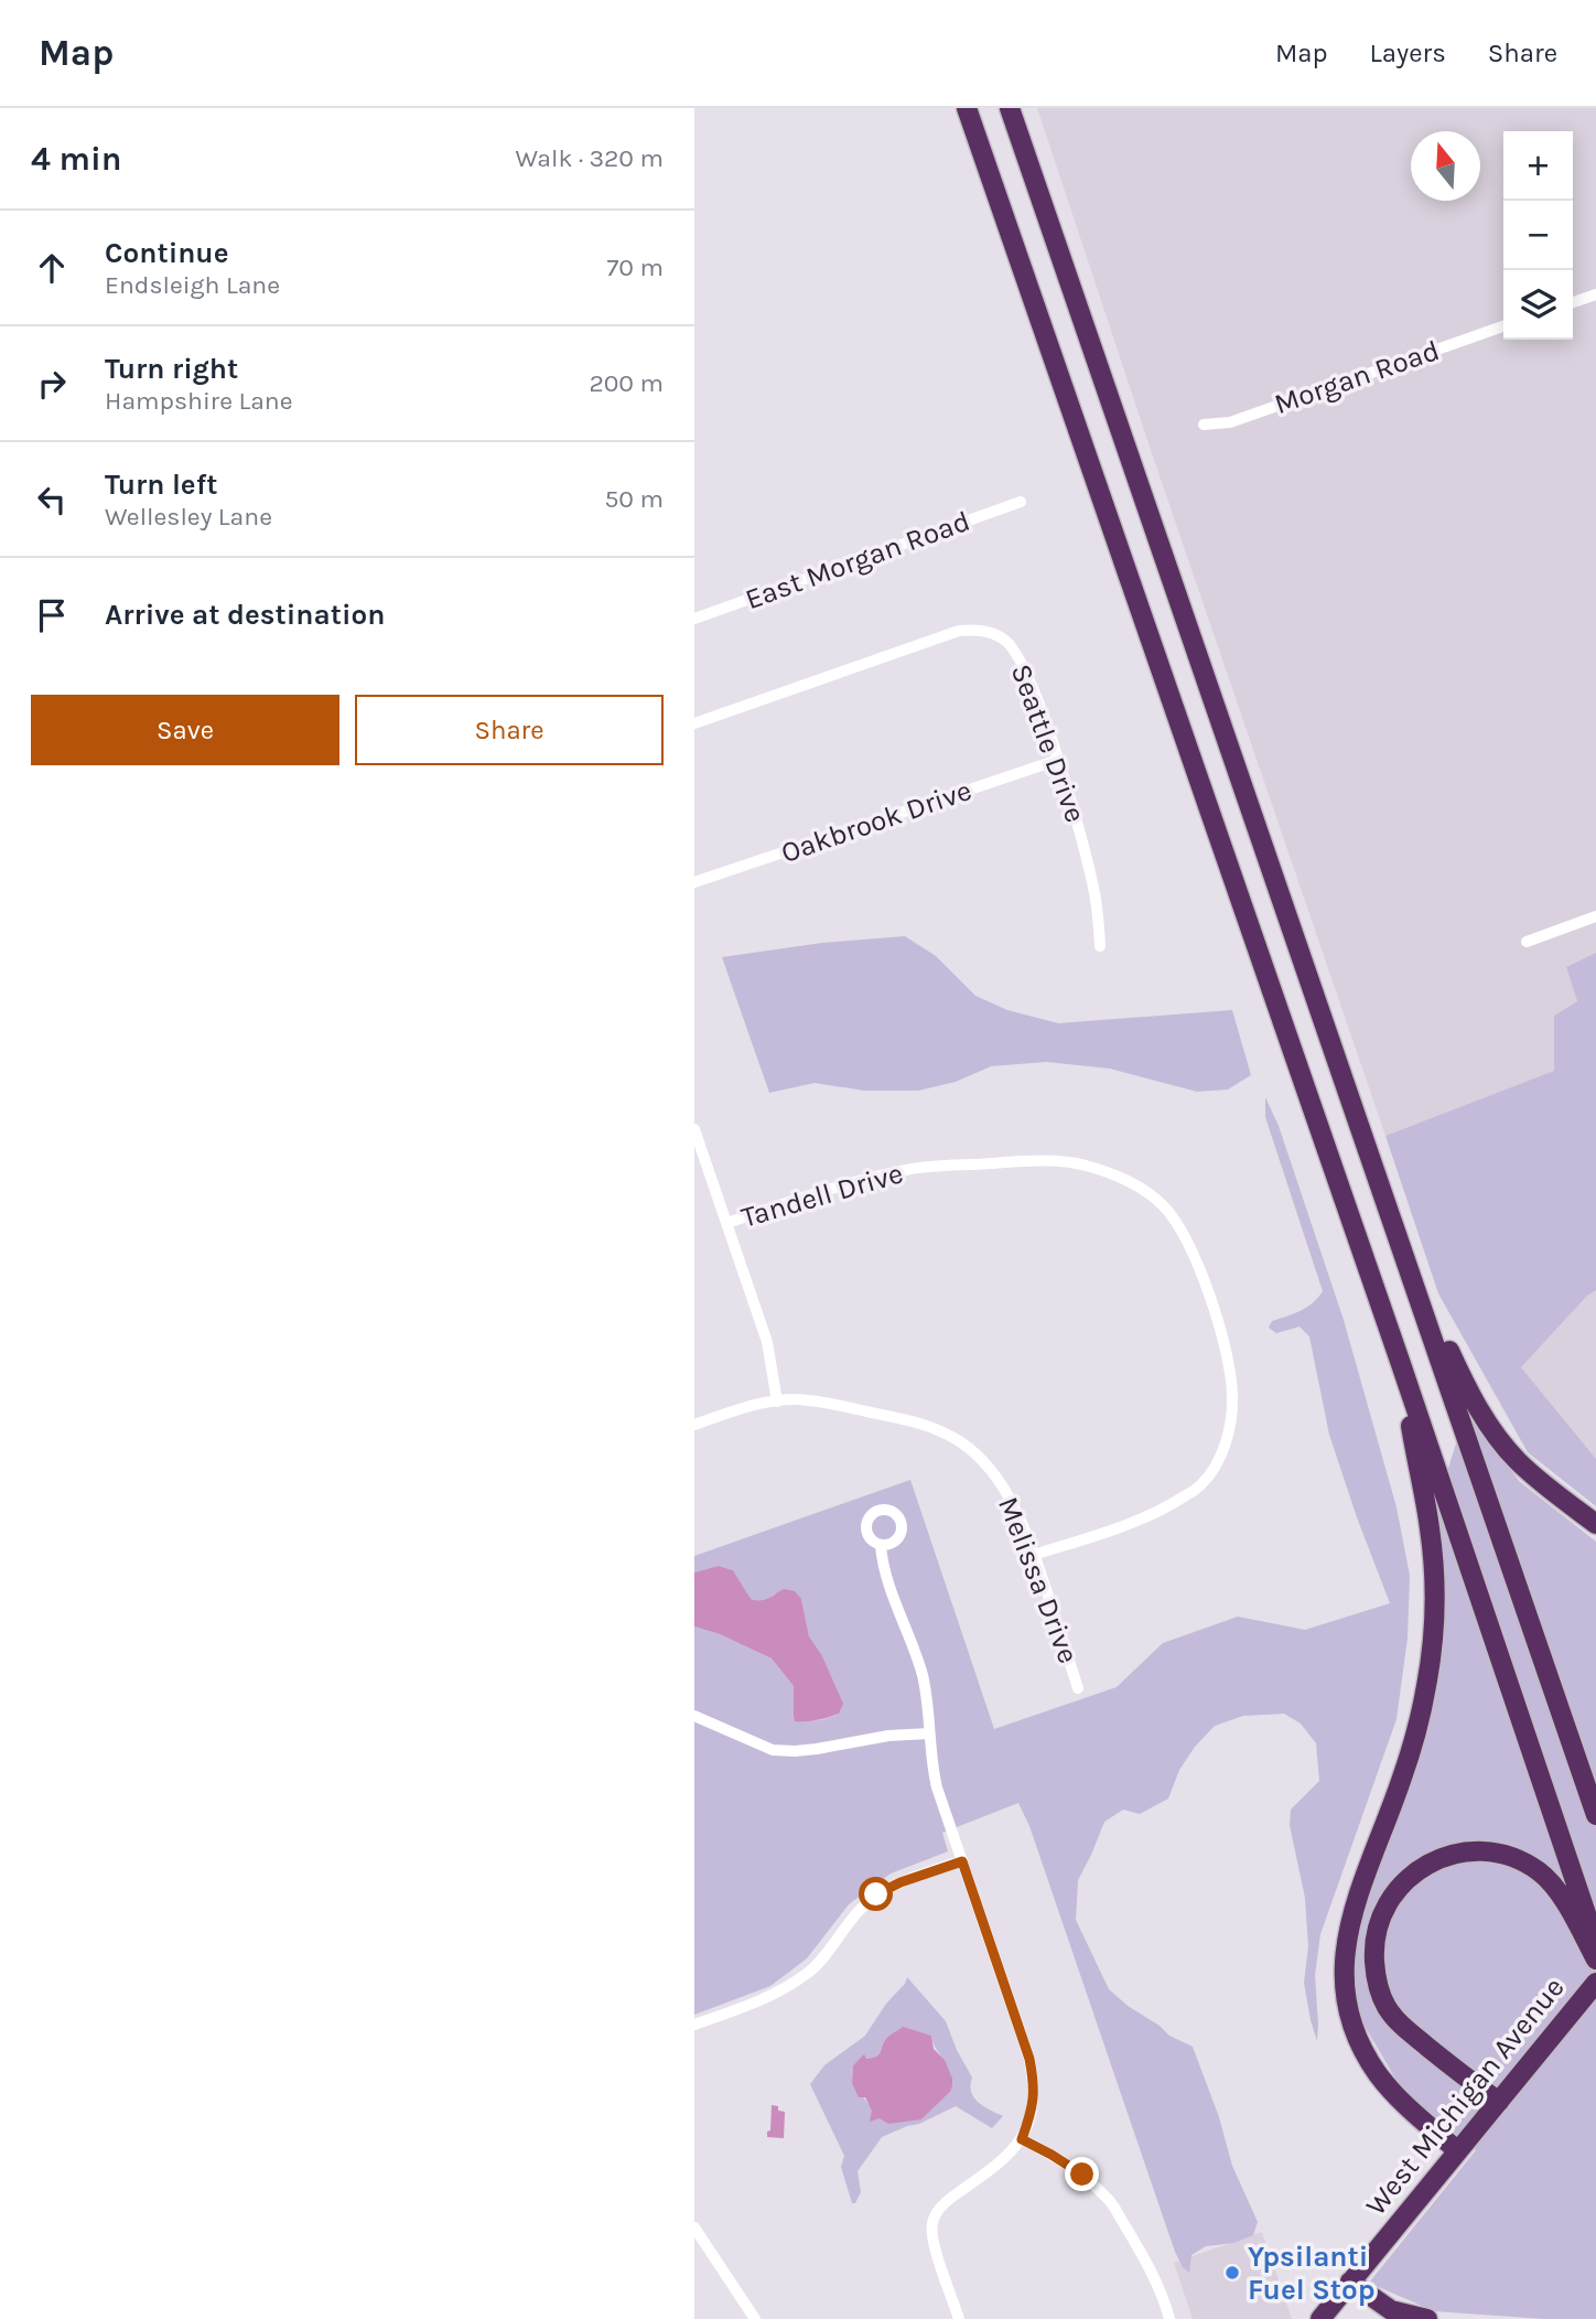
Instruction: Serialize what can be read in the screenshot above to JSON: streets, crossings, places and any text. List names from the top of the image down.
{
  "streets": {
    "highway": ["West Michigan Avenue"],
    "street": [
      "Morgan Road",
      "East Morgan Road",
      "Seattle Drive",
      "Oakbrook Drive",
      "Tandell Drive",
      "Melissa Drive"
    ]
  },
  "crossings": [
    ["Seattle Drive", "Oakbrook Drive"],
    ["Tandell Drive", "Melissa Drive"]
  ],
  "places": ["Ypsilanti Fuel Stop"],
  "north": "top",
  "page": {
    "header": "Map",
    "nav": ["Map", "Layers", "Share"],
    "heading": ["4 min", "Walk · 320 m"],
    "map_buttons": ["+", "−"],
    "list": [
      ["Continue", "Endsleigh Lane", "70 m"],
      ["Turn right", "Hampshire Lane", "200 m"],
      ["Turn left", "Wellesley Lane", "50 m"],
      "Arrive at destination"
    ],
    "buttons": ["Save", "Share"]
  }
}
